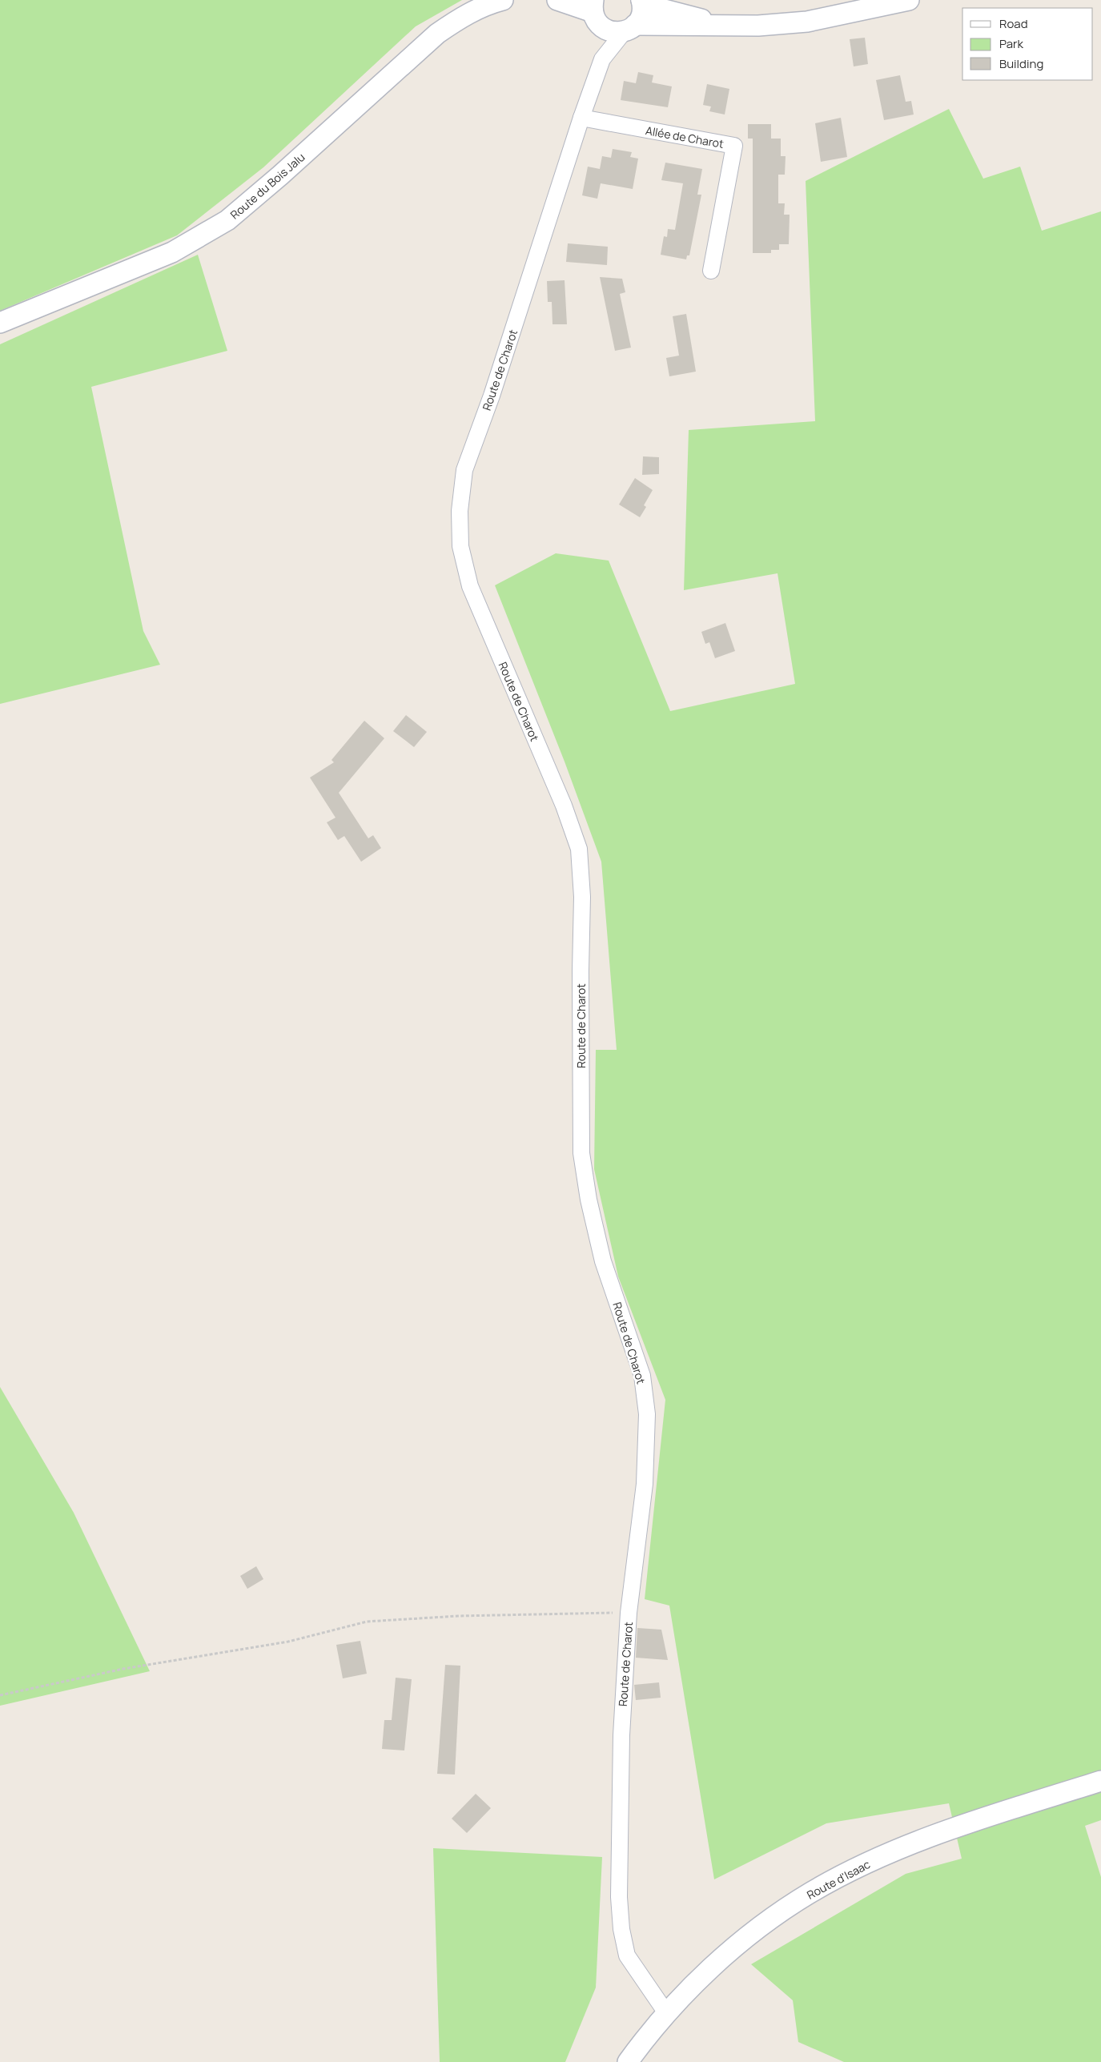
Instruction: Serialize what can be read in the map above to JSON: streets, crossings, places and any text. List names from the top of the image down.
{
  "streets": {
    "street": [
      "Allée de Charot",
      "Route du Bois Jalu",
      "Route de Charot",
      "Route d'Isaac"
    ]
  },
  "crossings": [
    ["Allée de Charot", "Route de Charot"],
    ["Route de Charot", "Route d'Isaac"]
  ],
  "legend": ["Road", "Park", "Building"]
}
